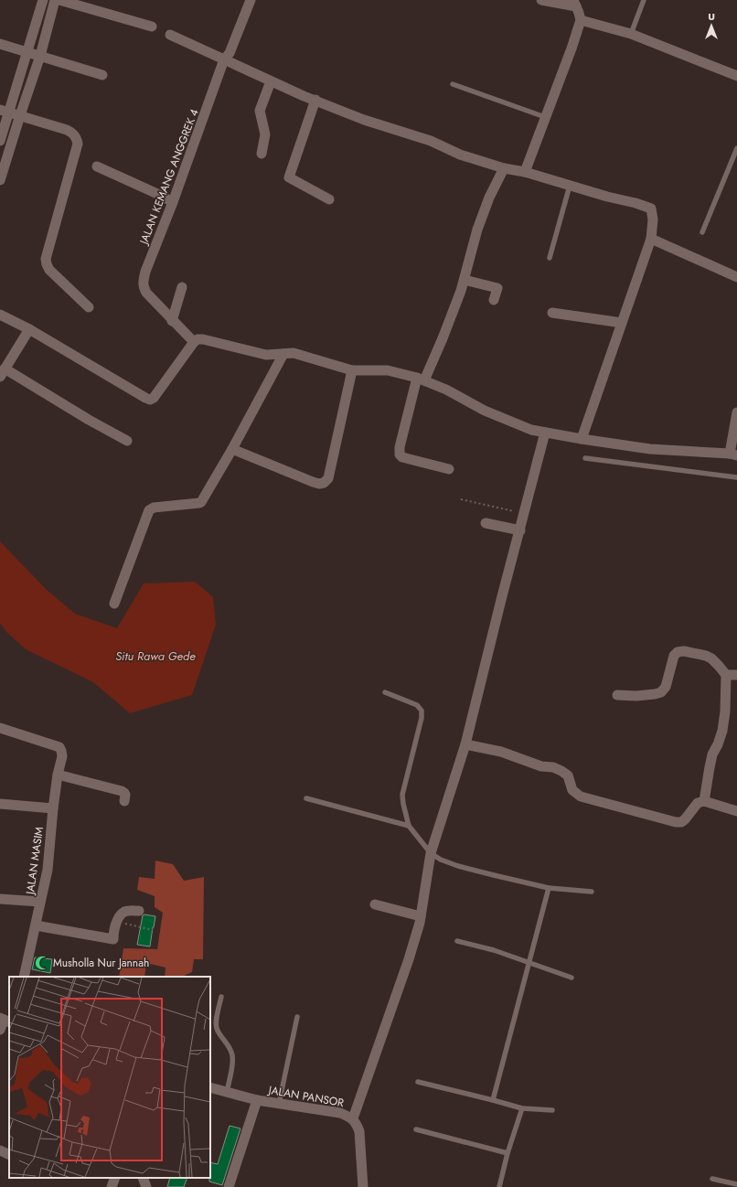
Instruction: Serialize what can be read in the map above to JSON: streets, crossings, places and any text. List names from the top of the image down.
{
  "streets": {
    "street": ["JALAN KEMANG ANGGREK 4", "JALAN MASIM", "JALAN PANSOR"]
  },
  "water": ["Situ Rawa Gede"],
  "places": {
    "mosque": ["Musholla Nur Jannah"]
  },
  "north": "top"
}
